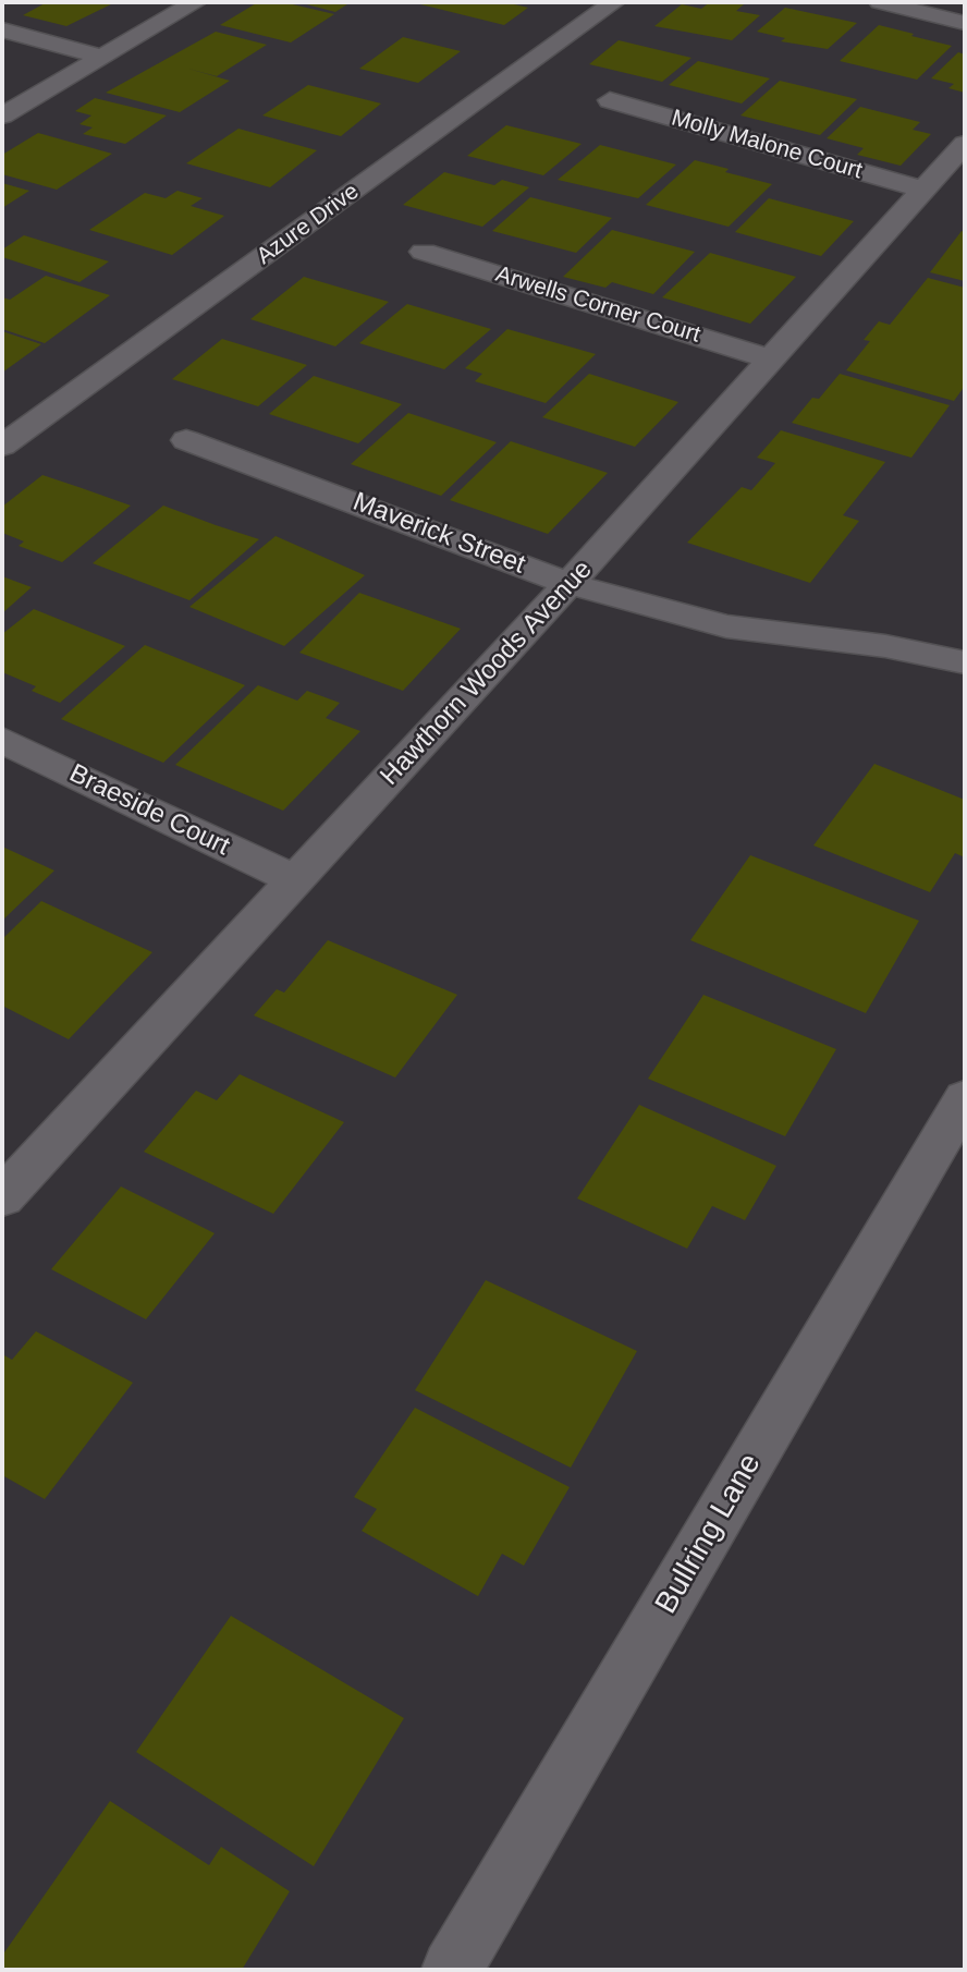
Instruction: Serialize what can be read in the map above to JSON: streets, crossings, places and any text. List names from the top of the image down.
{
  "streets": {
    "street": [
      "Molly Malone Court",
      "Azure Drive",
      "Arwells Corner Court",
      "Maverick Street",
      "Hawthorn Woods Avenue",
      "Braeside Court",
      "Bullring Lane"
    ]
  },
  "crossings": [
    ["Molly Malone Court", "Hawthorn Woods Avenue"],
    ["Arwells Corner Court", "Hawthorn Woods Avenue"],
    ["Maverick Street", "Hawthorn Woods Avenue"],
    ["Hawthorn Woods Avenue", "Braeside Court"]
  ]
}
